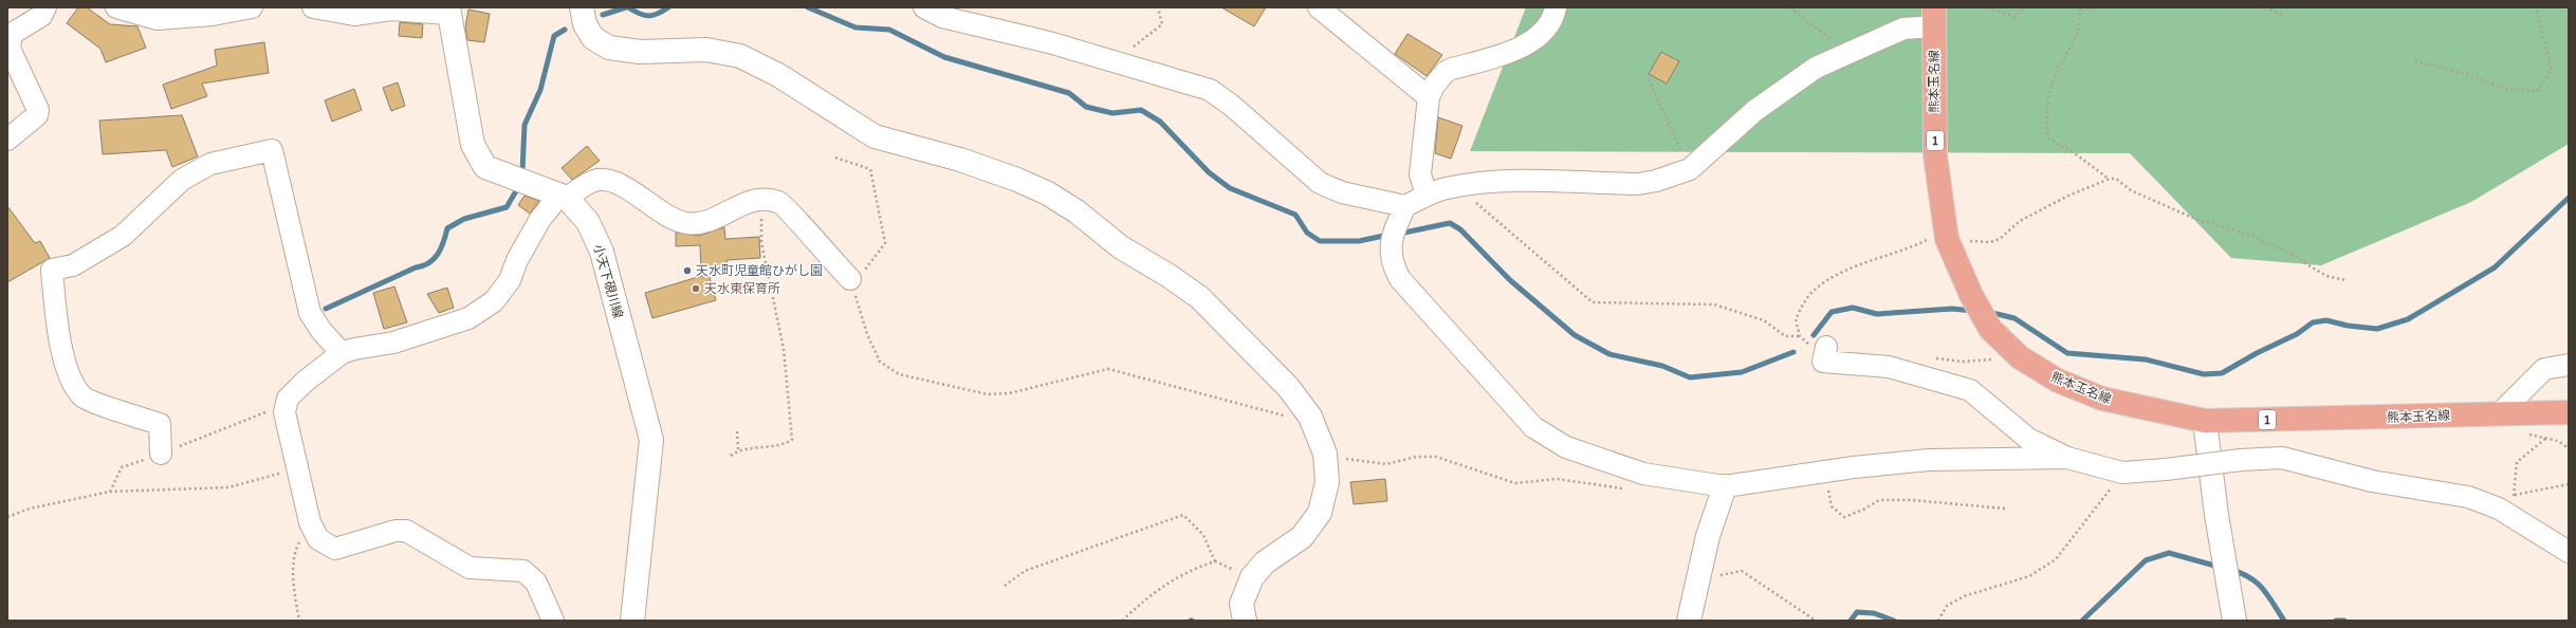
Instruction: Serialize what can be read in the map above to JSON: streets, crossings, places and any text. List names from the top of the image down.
{
  "streets": {
    "main road": ["熊本玉名線", "1"],
    "street": ["小天下硯川線"]
  },
  "places": ["天水町児童館ひがし園", "天水東保育所"]
}
